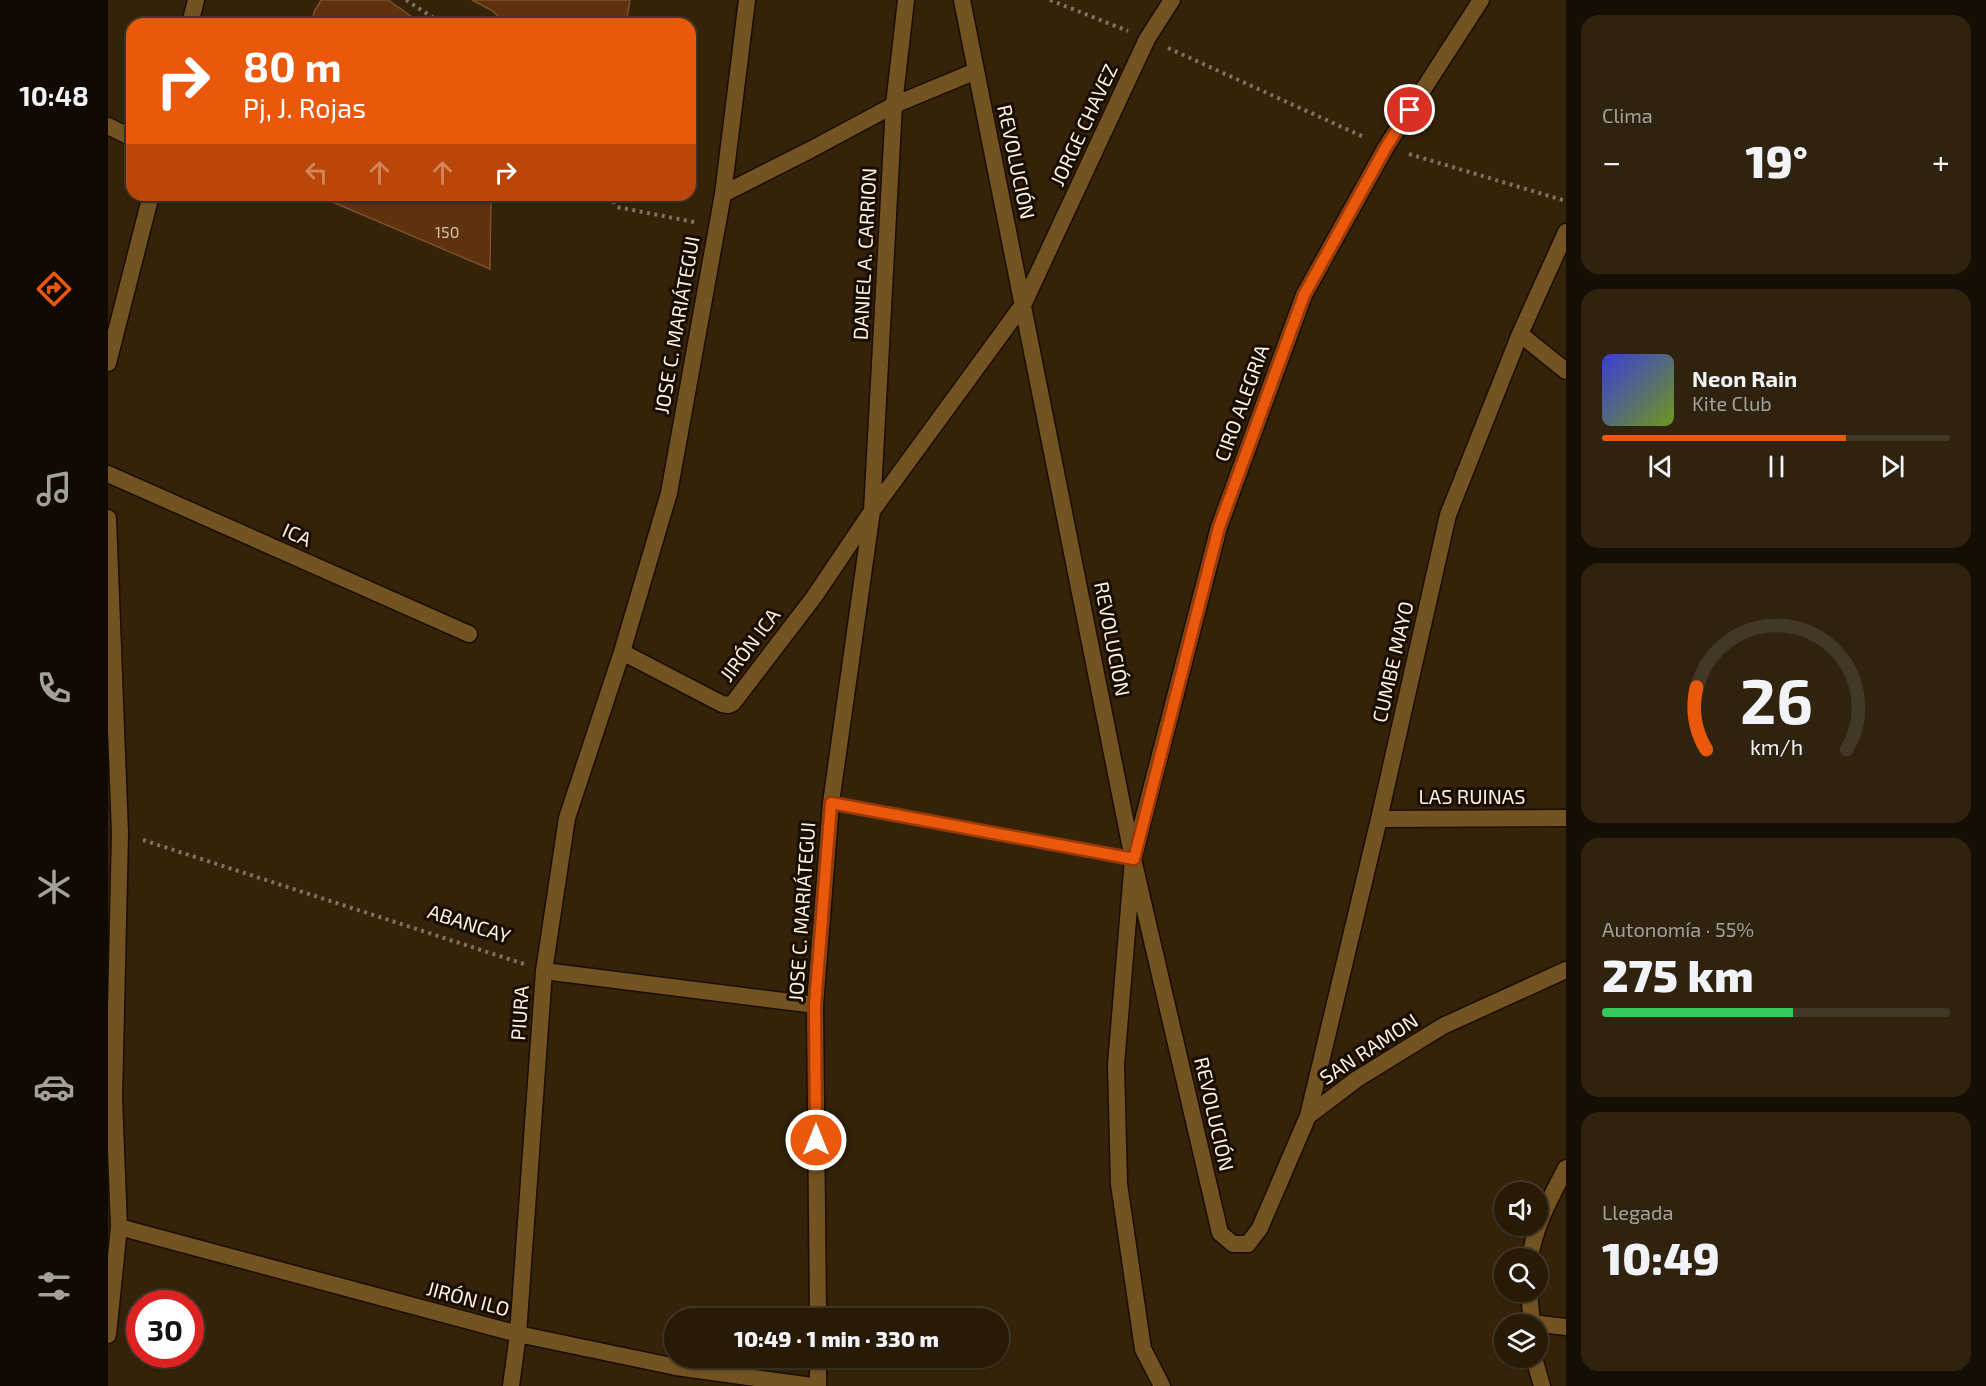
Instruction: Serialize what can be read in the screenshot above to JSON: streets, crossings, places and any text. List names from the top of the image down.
{
  "streets": {
    "street": [
      "JORGE CHAVEZ",
      "REVOLUCIÓN",
      "DANIEL A. CARRION",
      "JOSE C. MARIÁTEGUI",
      "CIRO ALEGRIA",
      "ICA",
      "JIRÓN ICA",
      "CUMBE MAYO",
      "LAS RUINAS",
      "PIURA",
      "SAN RAMON",
      "JIRÓN ILO"
    ],
    "path": ["ABANCAY"]
  },
  "crossings": [
    ["JORGE CHAVEZ", "REVOLUCIÓN"],
    ["JORGE CHAVEZ", "DANIEL A. CARRION"],
    ["JORGE CHAVEZ", "JOSE C. MARIÁTEGUI"],
    ["JORGE CHAVEZ", "JIRÓN ICA"],
    ["REVOLUCIÓN", "CIRO ALEGRIA"],
    ["REVOLUCIÓN", "SAN RAMON"],
    ["DANIEL A. CARRION", "JOSE C. MARIÁTEGUI"],
    ["DANIEL A. CARRION", "JIRÓN ICA"],
    ["JOSE C. MARIÁTEGUI", "JIRÓN ICA"],
    ["JOSE C. MARIÁTEGUI", "PIURA"],
    ["JIRÓN ICA", "PIURA"],
    ["CUMBE MAYO", "LAS RUINAS"],
    ["CUMBE MAYO", "SAN RAMON"],
    ["ABANCAY", "PIURA"],
    ["PIURA", "JIRÓN ILO"]
  ],
  "house_numbers": ["150"],
  "page": {
    "tabs": "10:48",
    "tile": [
      "Clima",
      ["Autonomía · 55%", "275 km"],
      ["Llegada", "10:49"]
    ],
    "turn": ["80 m", "Pj, J. Rojas"],
    "heat": ["−", "19°", "+"],
    "song": ["Neon Rain", "Kite Club"],
    "limit": "30",
    "trip": "10:49 · 1 min · 330 m",
    "gauge": ["26", "km/h"]
  }
}
